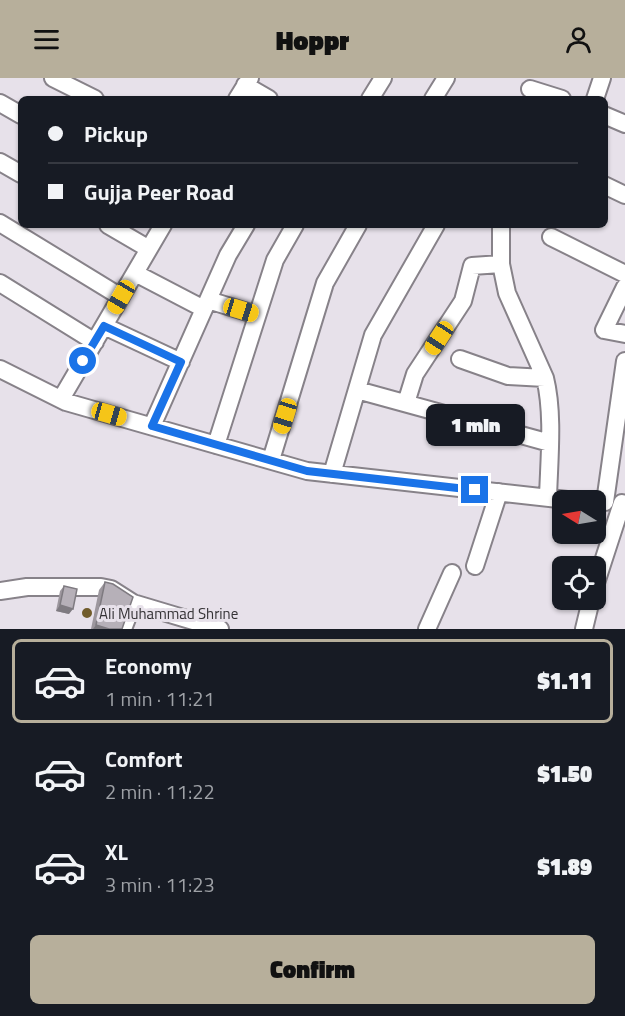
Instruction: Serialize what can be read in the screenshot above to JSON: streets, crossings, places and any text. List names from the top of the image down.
{
  "places": ["Ali Muhammad Shrine"],
  "north": "left",
  "page": {
    "header": "Hoppr",
    "banner": ["Pickup", "Gujja Peer Road"],
    "bubble": "1 min",
    "list": [
      {
        "name": "Economy",
        "note": "1 min · 11:21",
        "value": "$1.11"
      },
      {
        "name": "Comfort",
        "note": "2 min · 11:22",
        "value": "$1.50"
      },
      {
        "name": "XL",
        "note": "3 min · 11:23",
        "value": "$1.89"
      }
    ],
    "buttons": "Confirm"
  }
}
